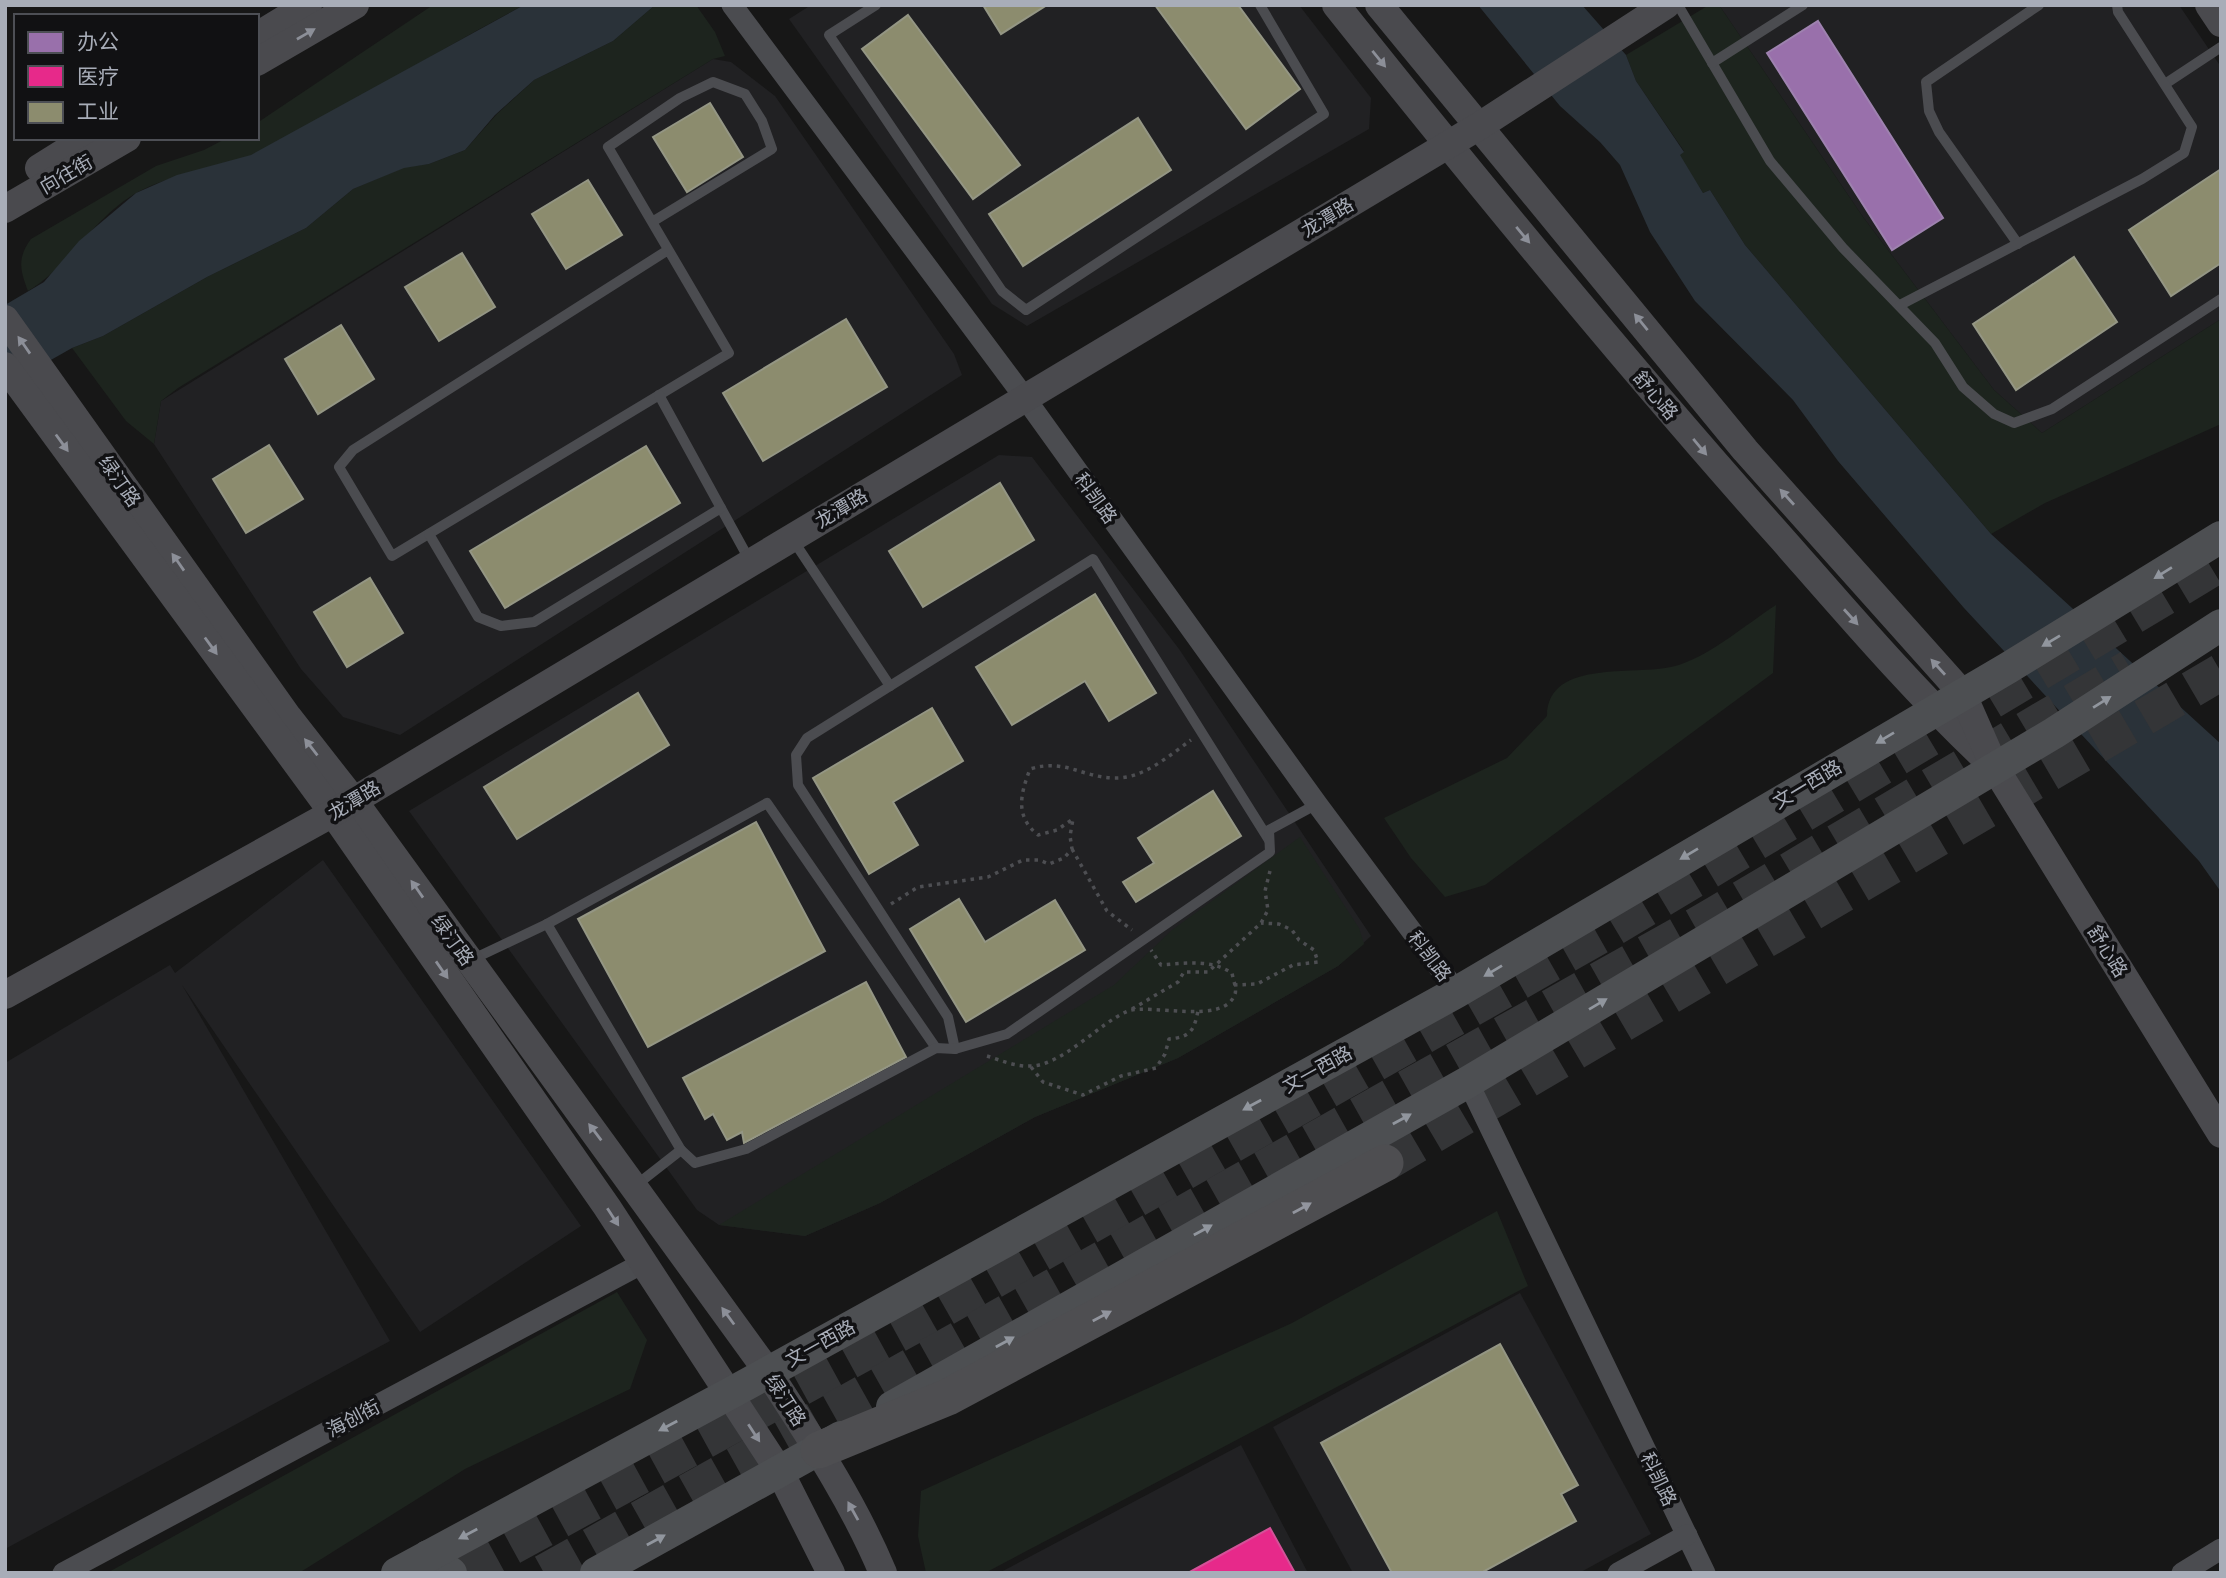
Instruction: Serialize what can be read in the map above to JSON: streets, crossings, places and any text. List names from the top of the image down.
{
  "streets": {
    "main road": ["文一西路"],
    "street": [
      "向往街",
      "龙潭路",
      "舒心路",
      "绿汀路",
      "科凯路",
      "海创街"
    ]
  },
  "crossings": [
    ["龙潭路", "舒心路"],
    ["龙潭路", "绿汀路"],
    ["龙潭路", "科凯路"],
    ["舒心路", "文一西路"],
    ["绿汀路", "文一西路"],
    ["绿汀路", "海创街"],
    ["科凯路", "文一西路"]
  ],
  "legend": ["办公", "医疗", "工业"]
}
